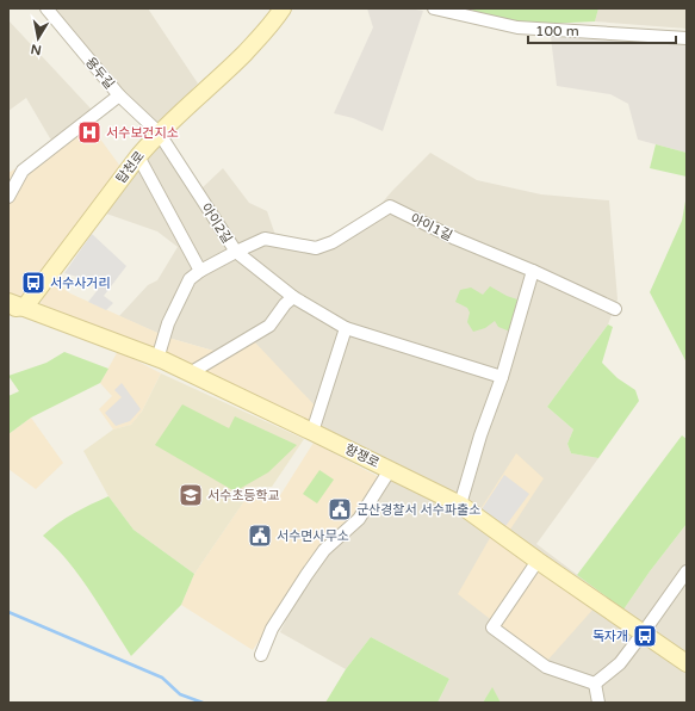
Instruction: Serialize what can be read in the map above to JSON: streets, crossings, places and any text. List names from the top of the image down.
{
  "streets": {
    "street": [
      "용두길",
      "탑천로",
      "아이2길",
      "아이1길",
      "항쟁로"
    ]
  },
  "crossings": [
    ["용두길", "탑천로"],
    ["용두길", "아이2길"],
    ["탑천로", "아이2길"],
    ["탑천로", "항쟁로"],
    ["아이2길", "아이1길"],
    ["아이1길", "항쟁로"]
  ],
  "places": {
    "hospital": ["서수보건지소"],
    "bus stop": ["서수사거리", "독자개"],
    "school or university": ["서수초등학교"],
    "public building": ["군산경찰서 서수파출소", "서수면사무소"]
  },
  "scale_bar": "100 m",
  "north": "bottom"
}
